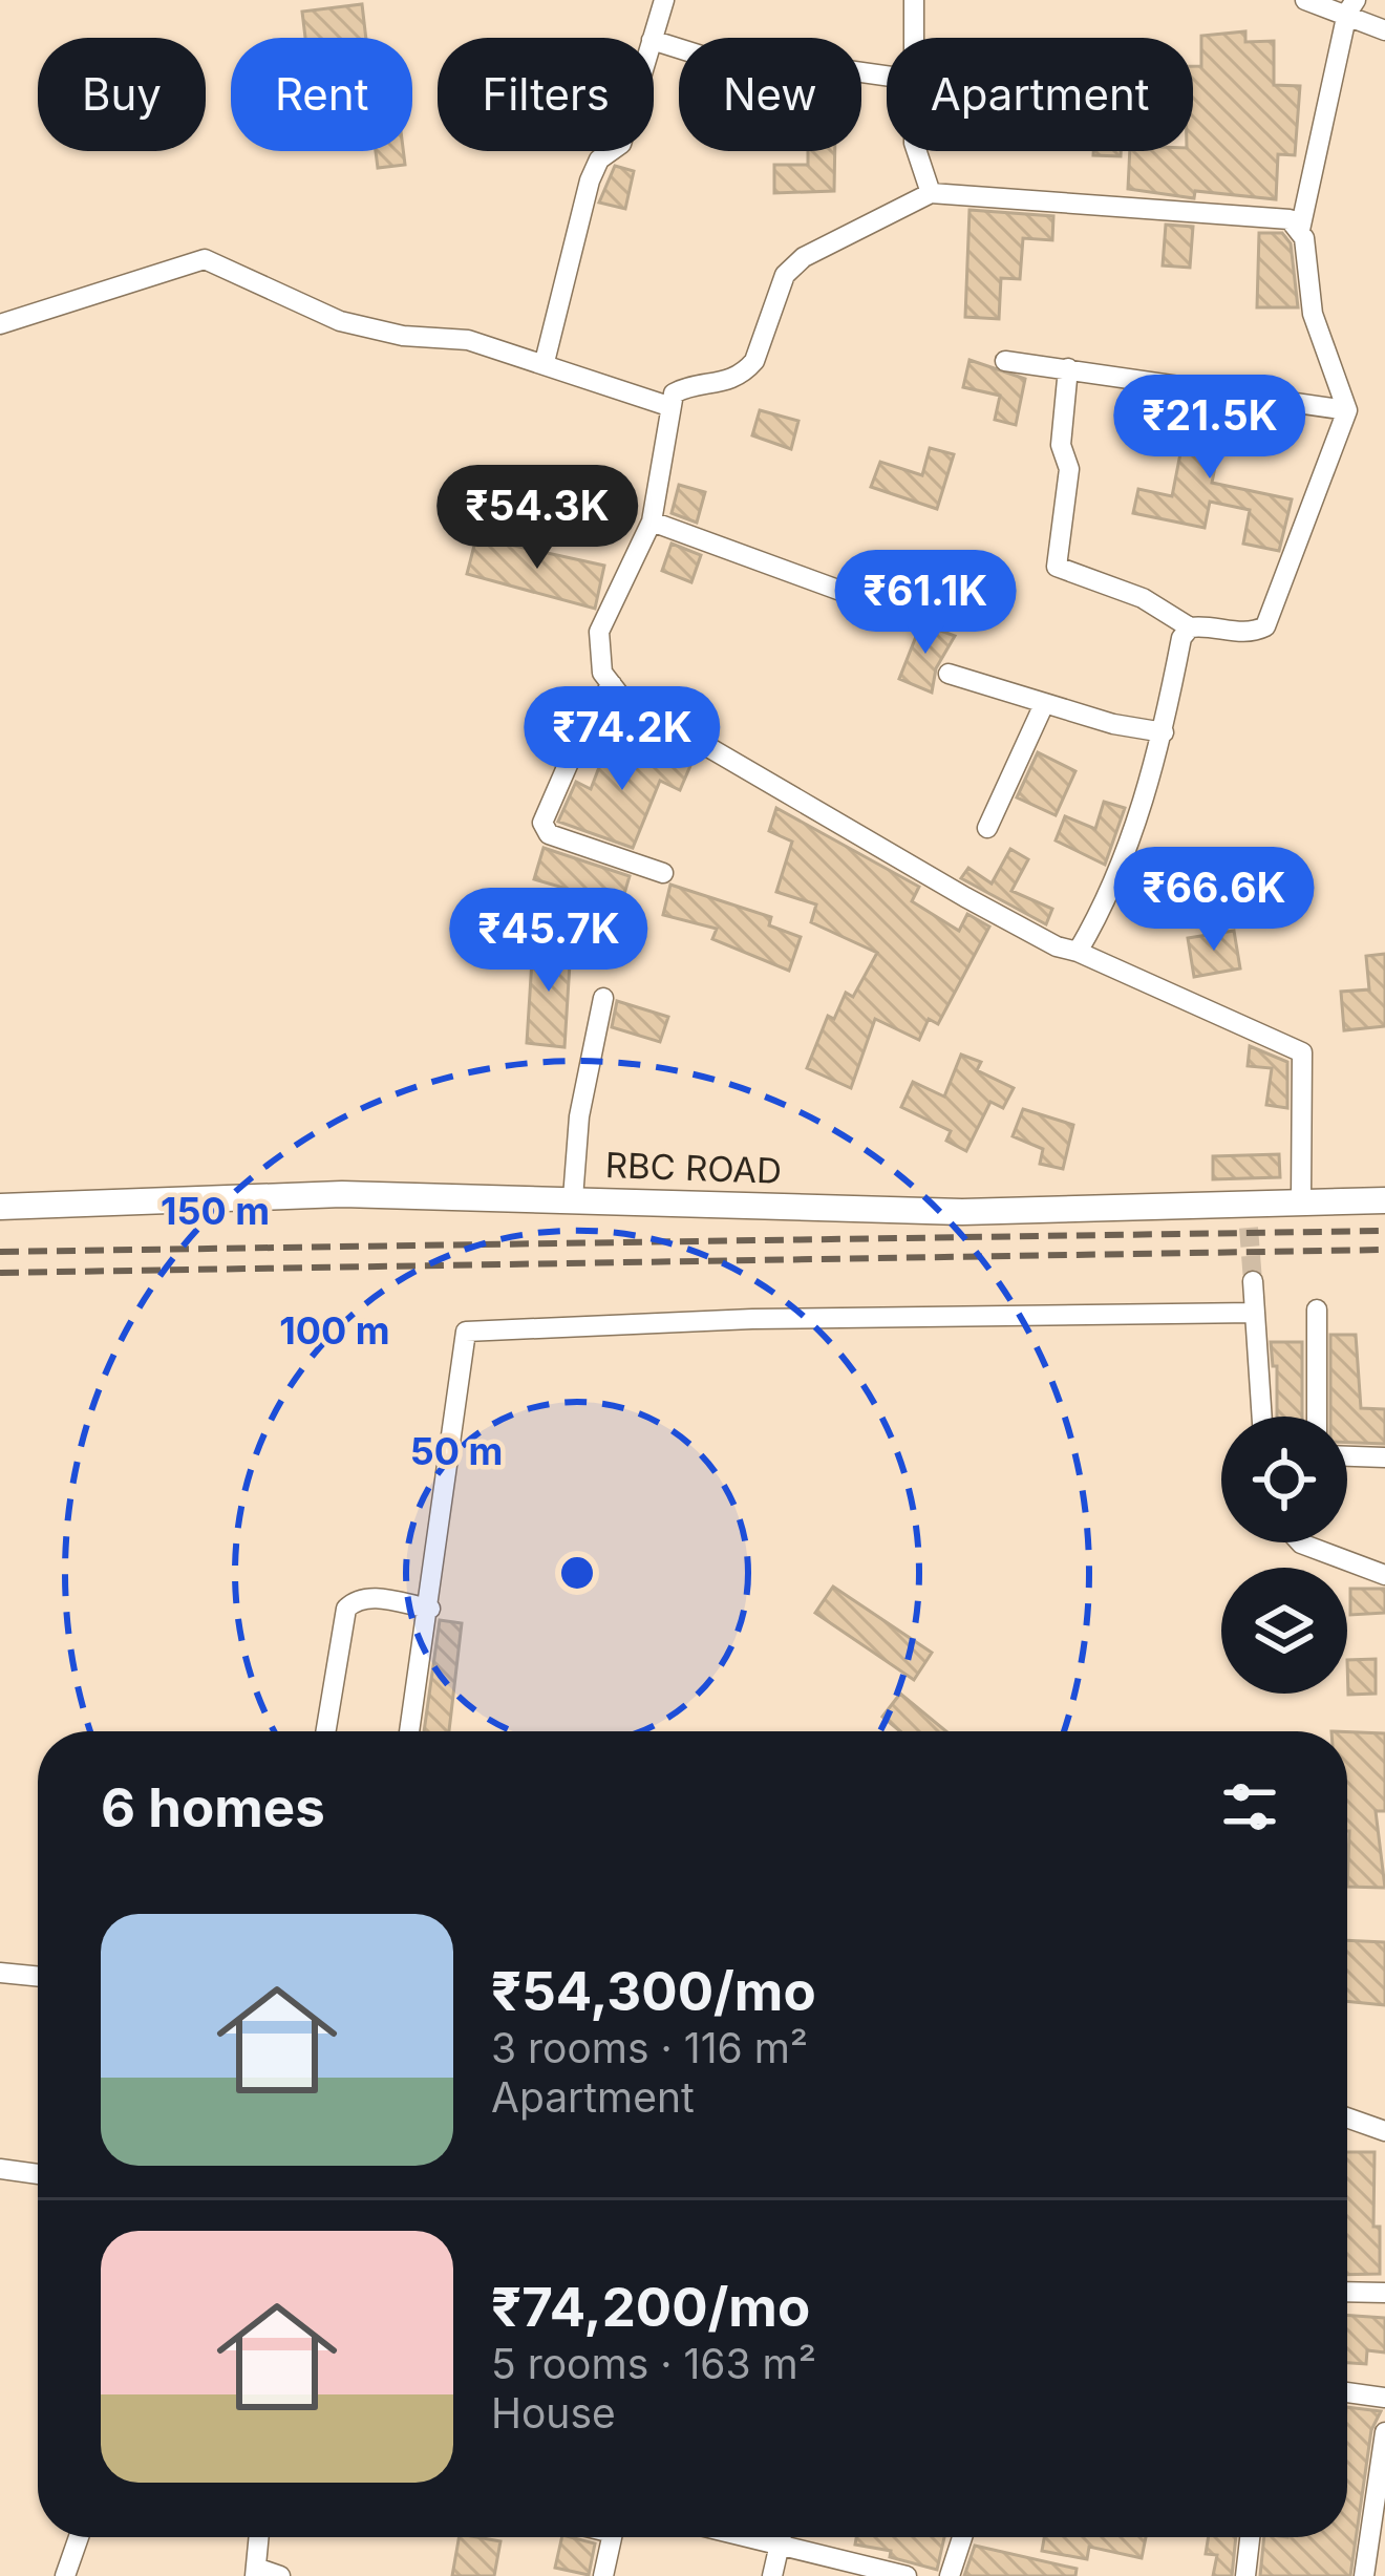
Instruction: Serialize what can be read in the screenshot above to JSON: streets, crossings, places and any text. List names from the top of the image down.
{
  "streets": {
    "street": ["RBC ROAD"]
  },
  "page": {
    "chip": [
      "Buy",
      "Rent",
      "Filters",
      "New",
      "Apartment"
    ],
    "price": [
      "₹21.5K",
      "₹54.3K",
      "₹61.1K",
      "₹74.2K",
      "₹66.6K",
      "₹45.7K"
    ],
    "heading": "6 homes",
    "list": [
      {
        "name": "₹54,300/mo",
        "note": "3 rooms · 116 m² · Apartment"
      },
      {
        "name": "₹74,200/mo",
        "note": "5 rooms · 163 m² · House"
      }
    ]
  },
  "rings": ["150 m", "100 m", "50 m"]
}
